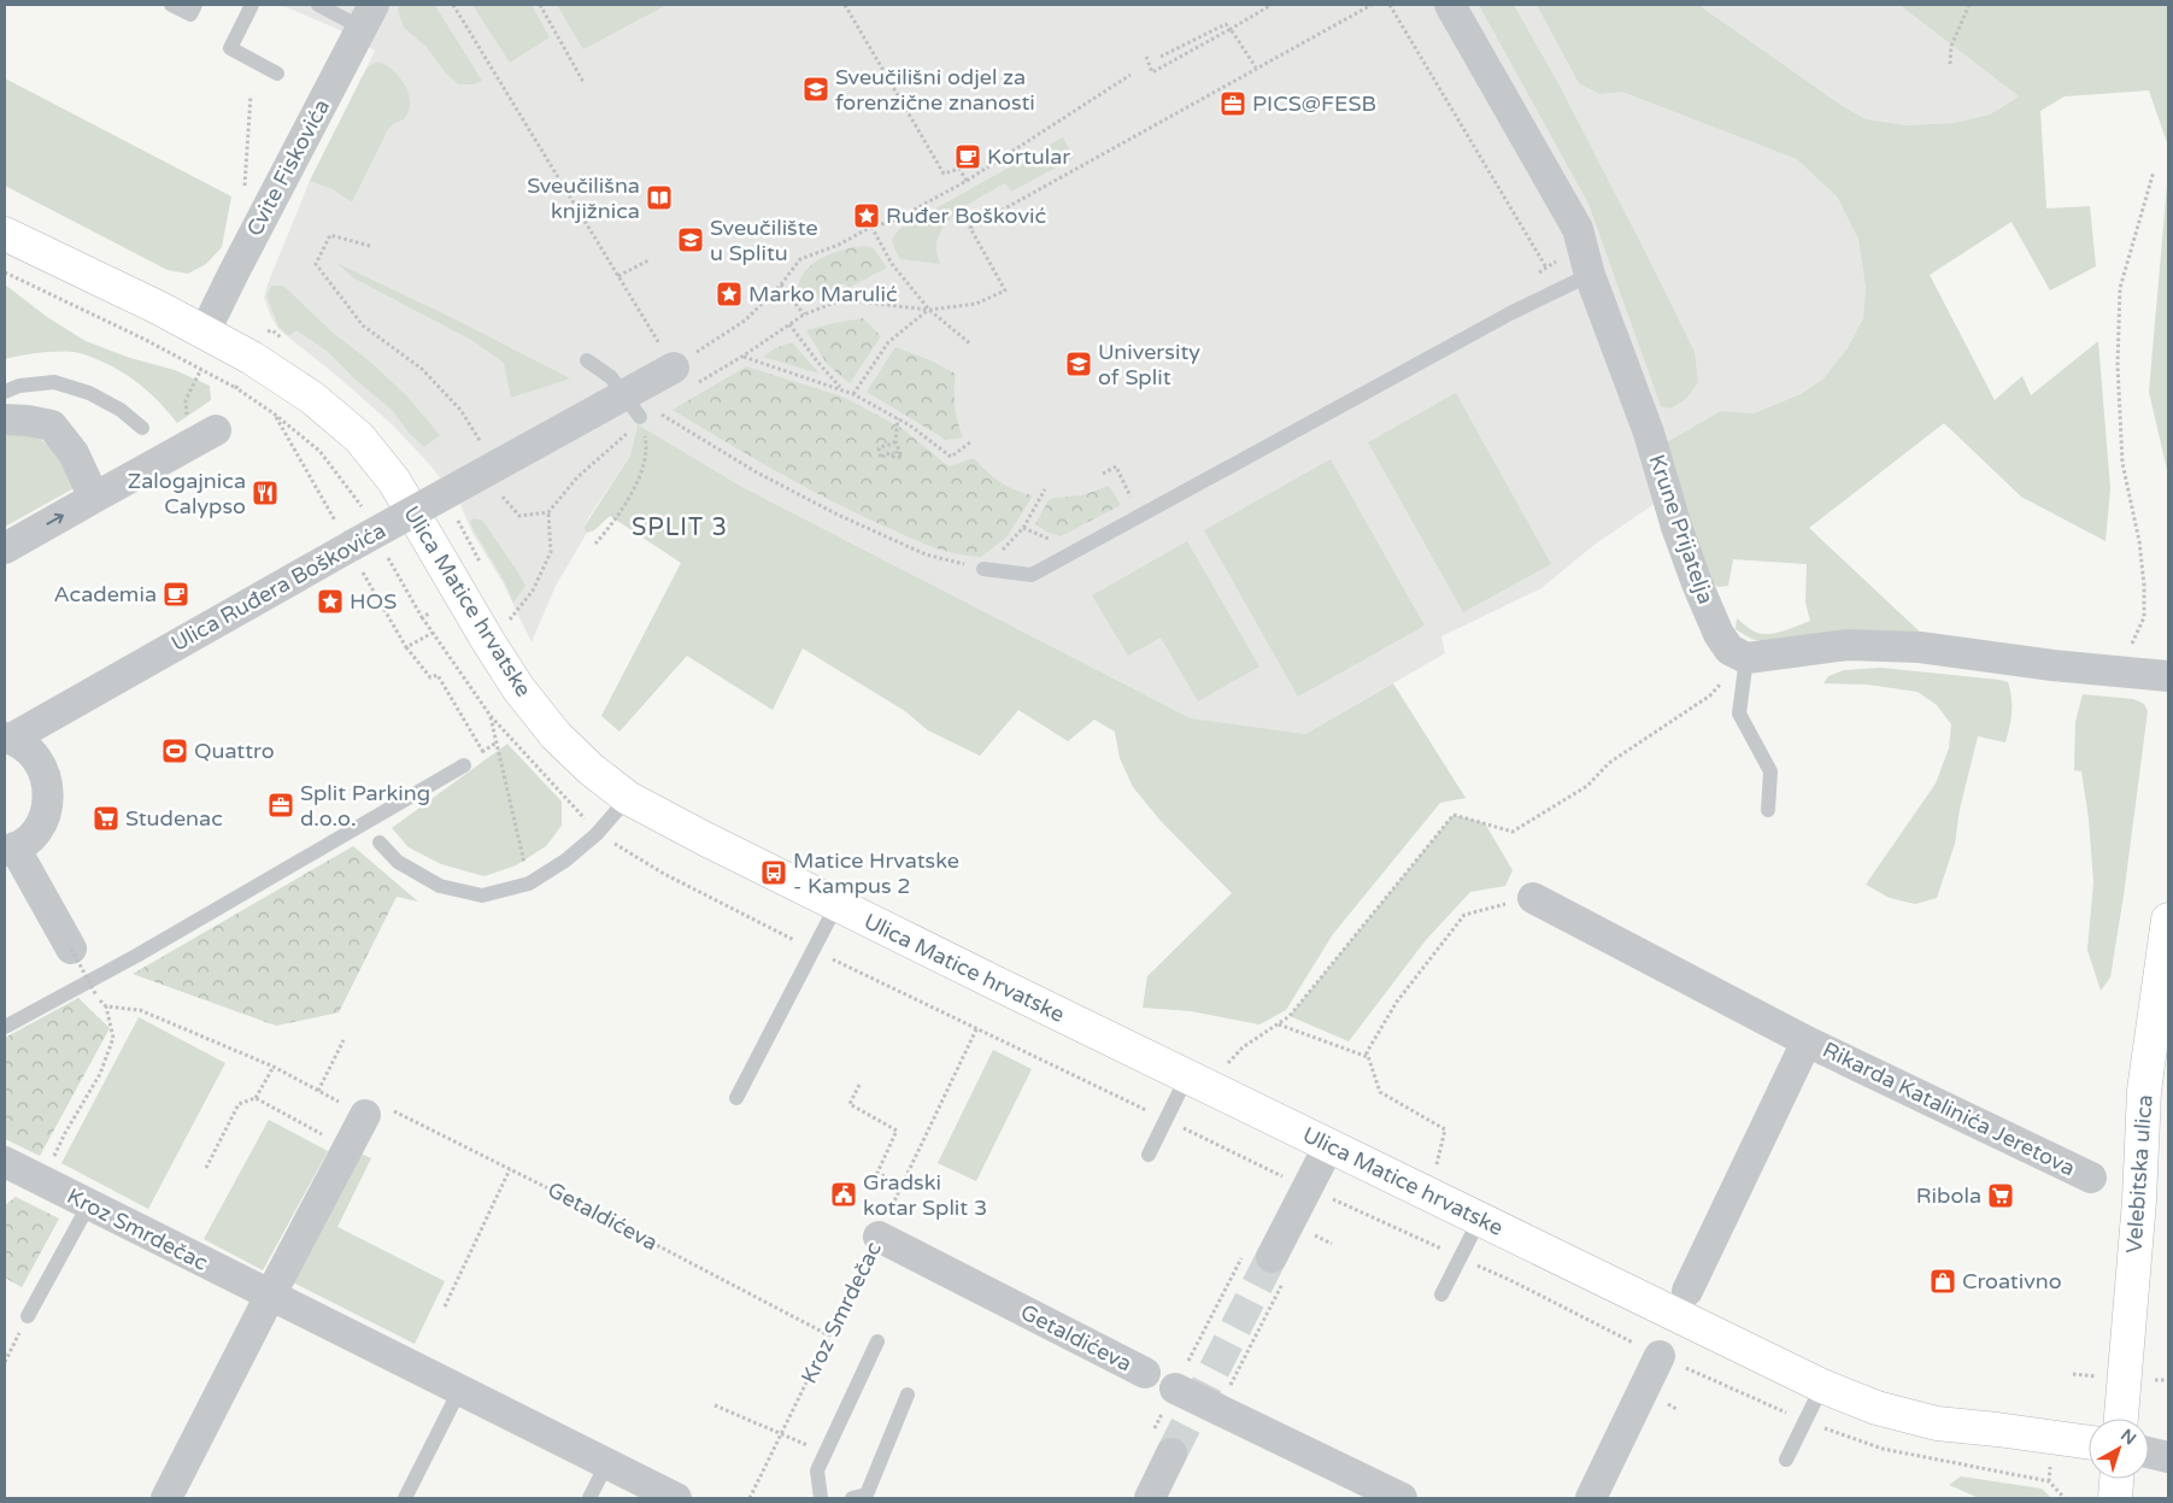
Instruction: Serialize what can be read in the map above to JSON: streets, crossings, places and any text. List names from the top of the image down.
{
  "streets": {
    "street": [
      "Cvite Fiskovića",
      "Krune Prijatelja",
      "Ulica Ruđera Boškovića",
      "Ulica Matice hrvatske",
      "Rikarda Katalinića Jeretova",
      "Velebitska ulica",
      "Getaldićeva",
      "Kroz Smrdečac"
    ]
  },
  "crossings": [
    ["Cvite Fiskovića", "Ulica Matice hrvatske"],
    ["Getaldićeva", "Kroz Smrdečac"]
  ],
  "districts": ["SPLIT 3"],
  "places": {
    "school or university": ["Sveučilišni odjel za forenzične znanosti", "Sveučilište u Splitu", "University of Split"],
    "office": ["PICS@FESB", "Split Parking d.o.o."],
    "cafe": ["Kortular", "Academia"],
    "library": ["Sveučilišna knjižnica"],
    "place": ["Ruđer Bošković", "Marko Marulić", "HOS"],
    "restaurant": ["Zalogajnica Calypso"],
    "sports": ["Quattro"],
    "supermarket": ["Studenac", "Ribola"],
    "bus stop": ["Matice Hrvatske - Kampus 2"],
    "public building": ["Gradski kotar Split 3"],
    "shop": ["Croativno"]
  },
  "north": "top right"
}
